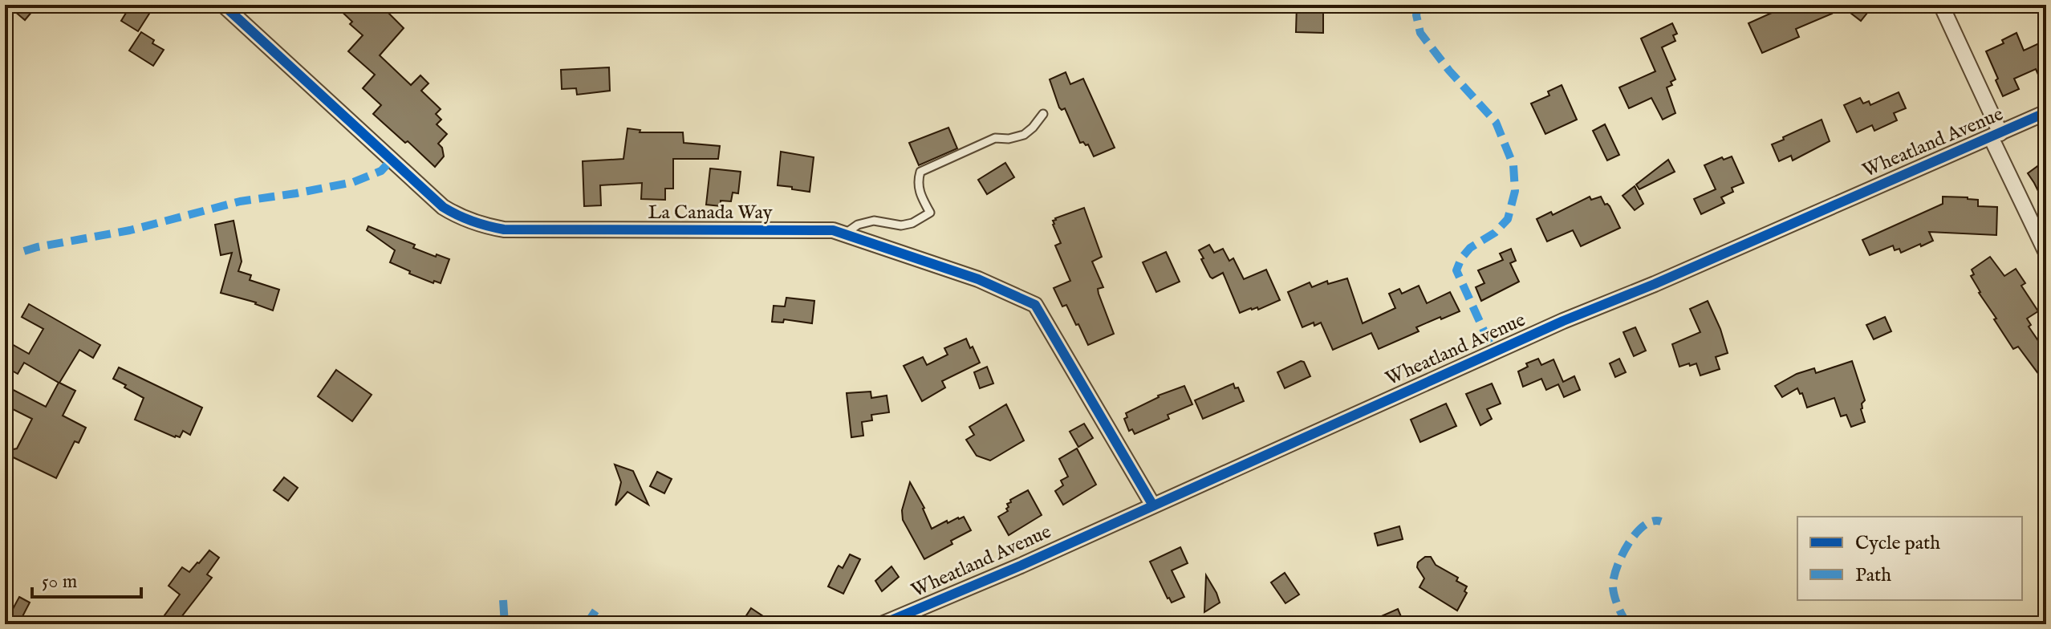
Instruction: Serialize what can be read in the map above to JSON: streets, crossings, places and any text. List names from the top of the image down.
{
  "streets": {
    "street": ["Wheatland Avenue", "La Canada Way"]
  },
  "crossings": [
    ["Wheatland Avenue", "La Canada Way"]
  ],
  "legend": ["Cycle path", "Path"],
  "scale_bar": "50 m"
}
